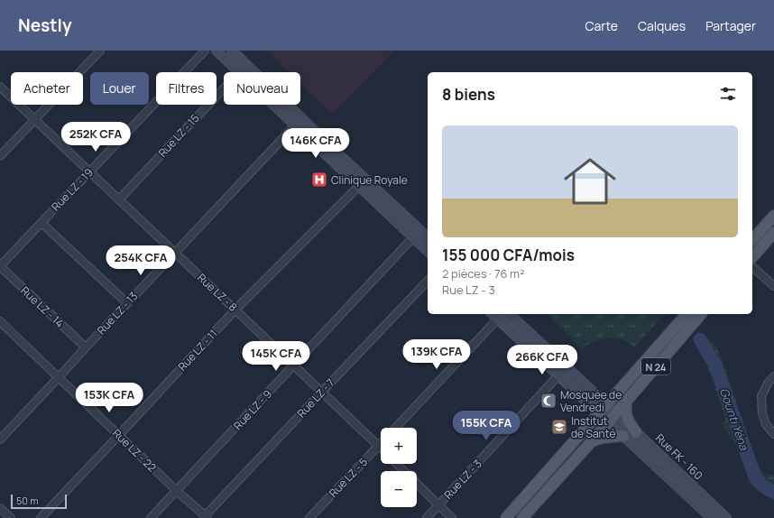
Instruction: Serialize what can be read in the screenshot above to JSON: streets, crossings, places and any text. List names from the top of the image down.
{
  "streets": {
    "main road": ["N 24", "Rue FK - 160"],
    "street": [
      "Rue LZ - 15",
      "Rue LZ - 19",
      "Rue LZ - 8",
      "Rue LZ - 14",
      "Rue LZ - 13",
      "Rue LZ - 11",
      "Rue LZ - 7",
      "Rue LZ - 9",
      "Rue LZ - 22",
      "Rue LZ - 5",
      "Rue LZ - 3"
    ]
  },
  "crossings": [
    ["Rue LZ - 15", "Rue LZ - 8"],
    ["Rue LZ - 19", "Rue LZ - 8"],
    ["Rue LZ - 19", "Rue LZ - 14"],
    ["Rue LZ - 8", "Rue LZ - 13"],
    ["Rue LZ - 8", "Rue LZ - 11"],
    ["Rue LZ - 8", "Rue LZ - 7"],
    ["Rue LZ - 8", "Rue LZ - 9"],
    ["Rue LZ - 8", "Rue LZ - 5"],
    ["Rue LZ - 14", "Rue LZ - 13"],
    ["Rue LZ - 13", "Rue LZ - 22"],
    ["Rue LZ - 11", "Rue LZ - 22"],
    ["N 24", "Rue FK - 160"],
    ["Rue LZ - 7", "Rue LZ - 22"],
    ["Rue LZ - 9", "Rue LZ - 22"],
    ["Rue FK - 160", "Rue LZ - 3"]
  ],
  "water": ["Gounti Yéna"],
  "places": {
    "hospital": ["Clinique Royale"],
    "mosque": ["Mosquée de Vendredi"],
    "school or university": ["Institut de Santé"]
  },
  "scale_bar": "50 m",
  "page": {
    "header": "Nestly",
    "nav": ["Carte", "Calques", "Partager"],
    "chip": [
      "Acheter",
      "Louer",
      "Filtres",
      "Nouveau"
    ],
    "heading": "8 biens",
    "list": [
      {
        "name": "155 000 CFA/mois",
        "note": "2 pièces · 76 m² · Rue LZ - 3"
      }
    ],
    "price": [
      "252K CFA",
      "146K CFA",
      "254K CFA",
      "139K CFA",
      "145K CFA",
      "266K CFA",
      "153K CFA",
      "155K CFA"
    ],
    "map_buttons": ["+", "−"],
    "scale": "50 m"
  }
}
